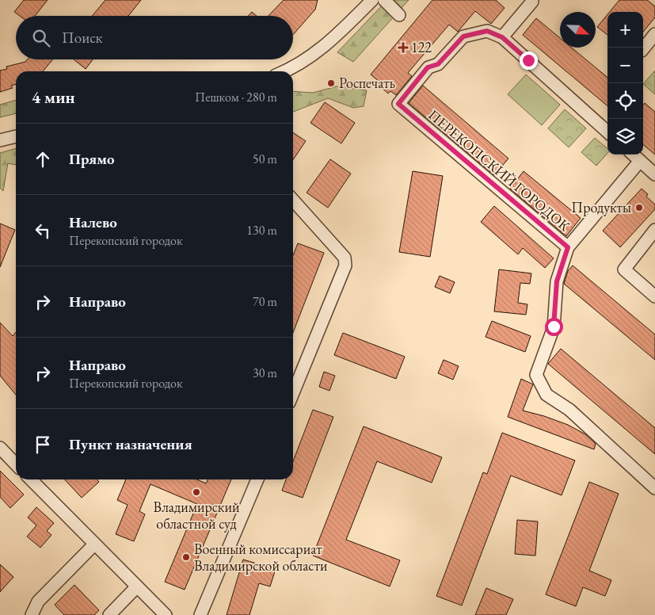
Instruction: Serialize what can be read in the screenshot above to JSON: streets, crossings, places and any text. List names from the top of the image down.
{
  "streets": {
    "street": ["ПЕРЕКОПСКИЙ ГОРОДОК"]
  },
  "places": {
    "health": ["122"],
    "other": [
      "Роспечать",
      "Продукты",
      "Владимирский областной суд",
      "Военный комиссариат Владимирской области"
    ]
  },
  "north": "bottom right",
  "page": {
    "map_buttons": ["+", "−"],
    "search": "Поиск",
    "heading": ["4 мин", "Пешком · 280 m"],
    "list": [
      ["Прямо", "50 m"],
      ["Налево", "Перекопский городок", "130 m"],
      ["Направо", "70 m"],
      ["Направо", "Перекопский городок", "30 m"],
      "Пункт назначения"
    ]
  }
}
